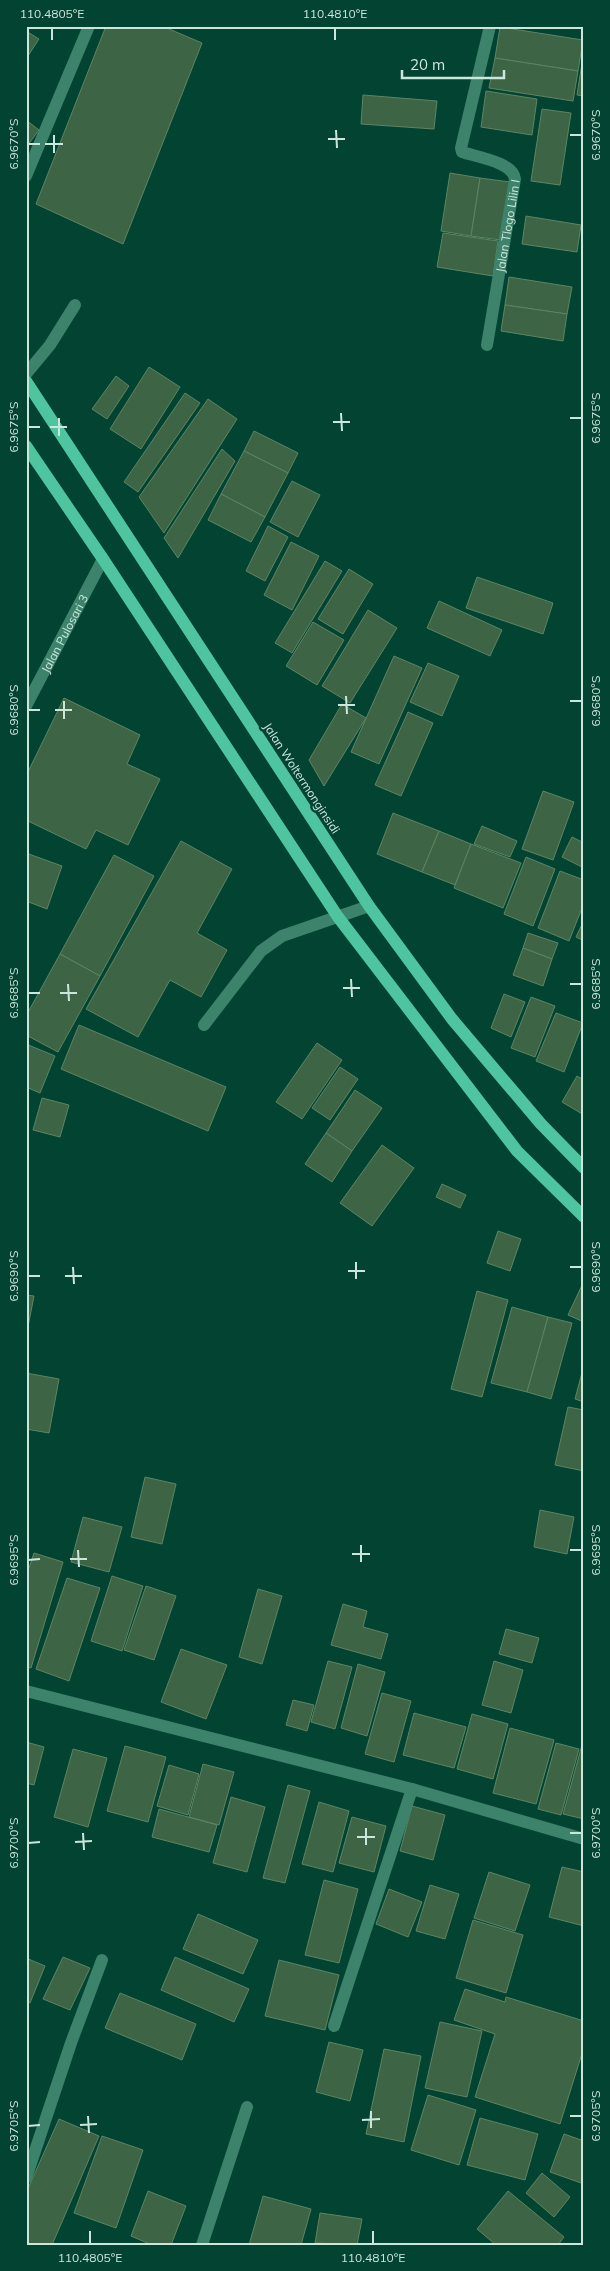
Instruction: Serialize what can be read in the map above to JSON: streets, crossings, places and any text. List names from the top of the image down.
{
  "streets": {
    "main road": ["Jalan Woltermonginsidi"],
    "street": ["Jalan Tlogo Lilin I", "Jalan Pulosari 3"]
  },
  "scale_bar": "20 m",
  "coordinates": [
    "110.4805°E",
    "110.4810°E",
    "6.9670°S",
    "6.9675°S",
    "6.9680°S",
    "6.9685°S",
    "6.9690°S",
    "6.9695°S",
    "6.9700°S",
    "6.9705°S"
  ]
}
